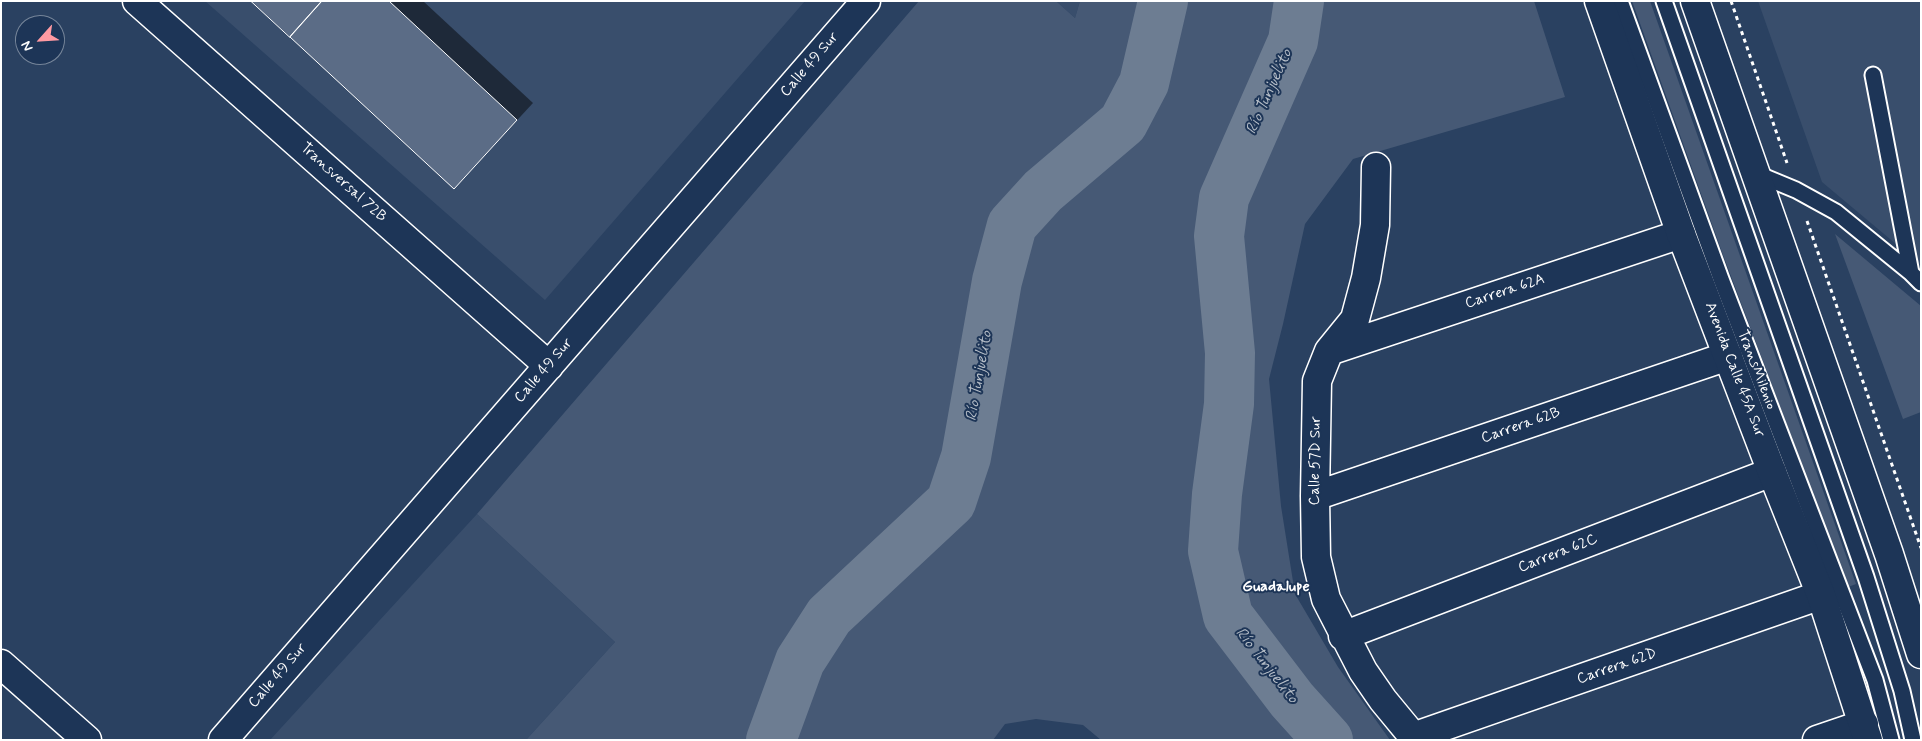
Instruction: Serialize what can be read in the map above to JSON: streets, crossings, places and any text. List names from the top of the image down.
{
  "streets": {
    "main road": [
      "Calle 49 Sur",
      "Transversal 72B",
      "Carrera 62A",
      "Avenida Calle 45A Sur",
      "Carrera 62B",
      "Calle 57D Sur",
      "Carrera 62C",
      "Carrera 62D"
    ],
    "lane": ["TransMilenio"]
  },
  "crossings": [
    ["Calle 49 Sur", "Transversal 72B"],
    ["Carrera 62A", "Avenida Calle 45A Sur"],
    ["Carrera 62A", "Calle 57D Sur"],
    ["Avenida Calle 45A Sur", "Carrera 62B"],
    ["Avenida Calle 45A Sur", "Carrera 62C"],
    ["Avenida Calle 45A Sur", "Carrera 62D"],
    ["Carrera 62B", "Calle 57D Sur"],
    ["Calle 57D Sur", "Carrera 62C"],
    ["Calle 57D Sur", "Carrera 62D"]
  ],
  "districts": ["Guadalupe"],
  "water": ["Río Tunjuelito"],
  "north": "bottom left"
}
